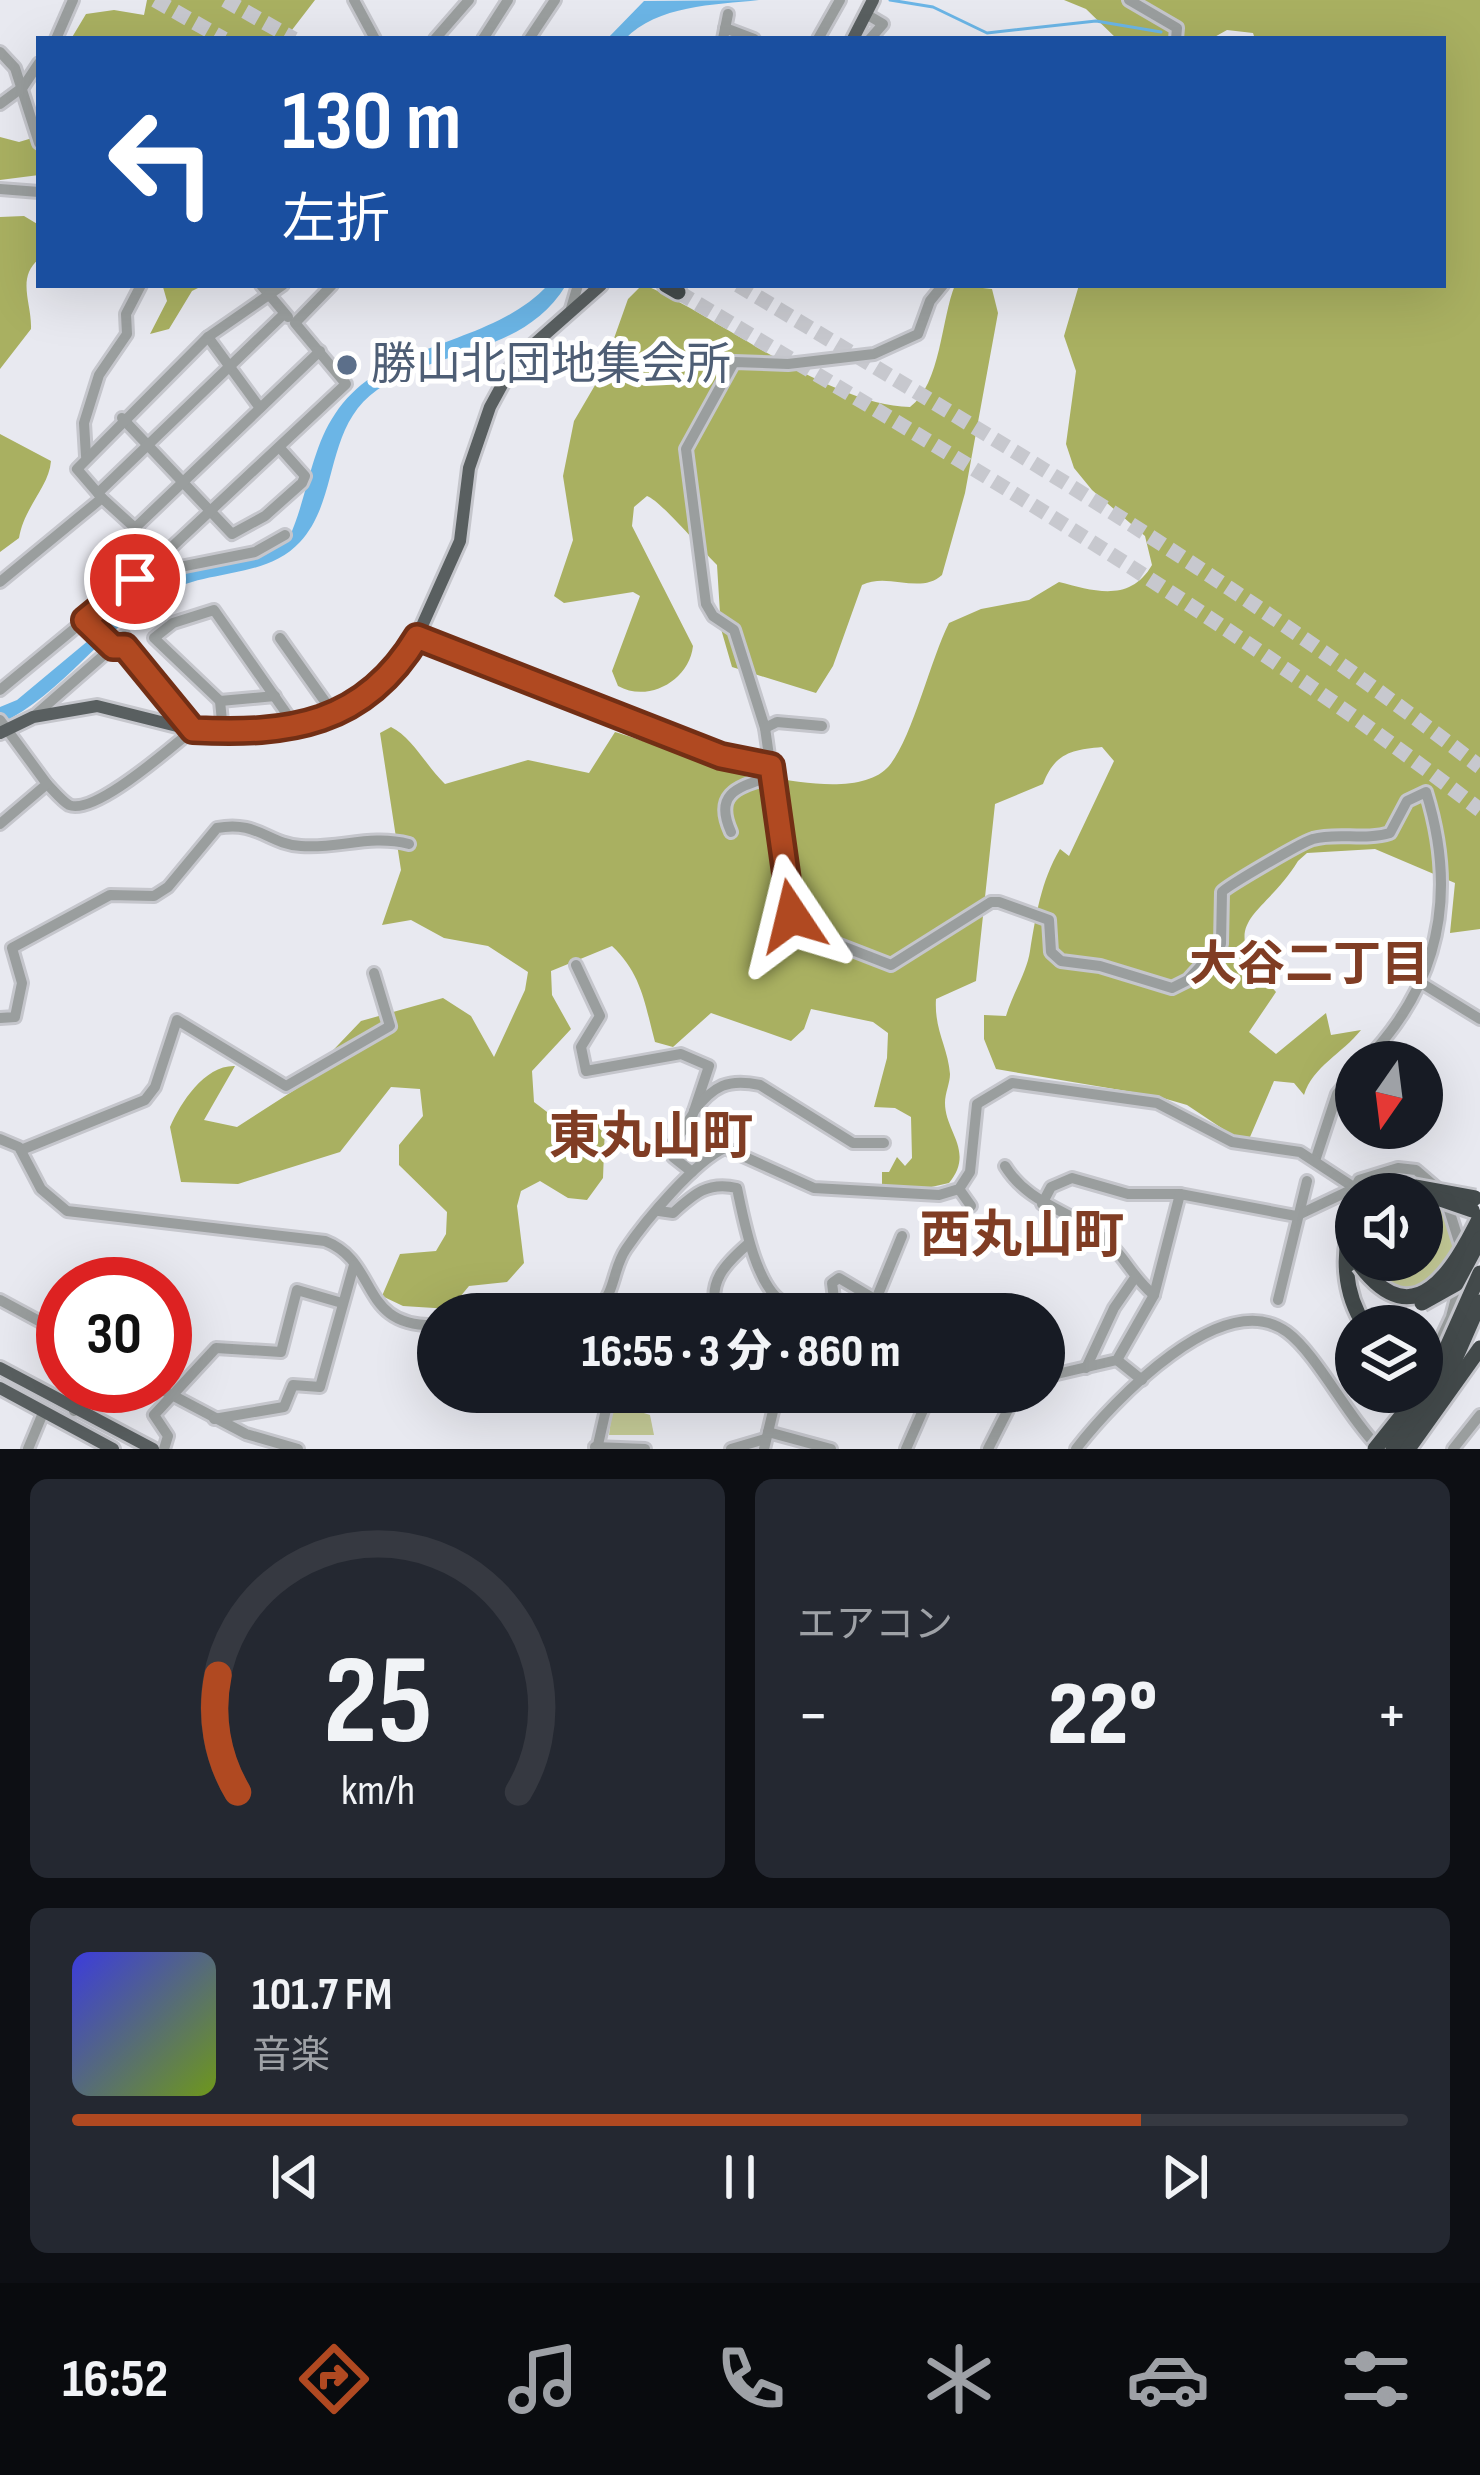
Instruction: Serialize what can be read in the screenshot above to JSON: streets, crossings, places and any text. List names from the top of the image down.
{
  "districts": ["大谷二丁目", "東丸山町", "西丸山町"],
  "places": ["勝山北団地集会所"],
  "north": "bottom",
  "page": {
    "turn": ["130 m", "左折"],
    "limit": "30",
    "trip": "16:55 · 3 分 · 860 m",
    "tile": "エアコン",
    "heat": ["−", "22°", "+"],
    "song": ["101.7 FM", "音楽"],
    "tabs": "16:52",
    "gauge": ["25", "km/h"]
  }
}
